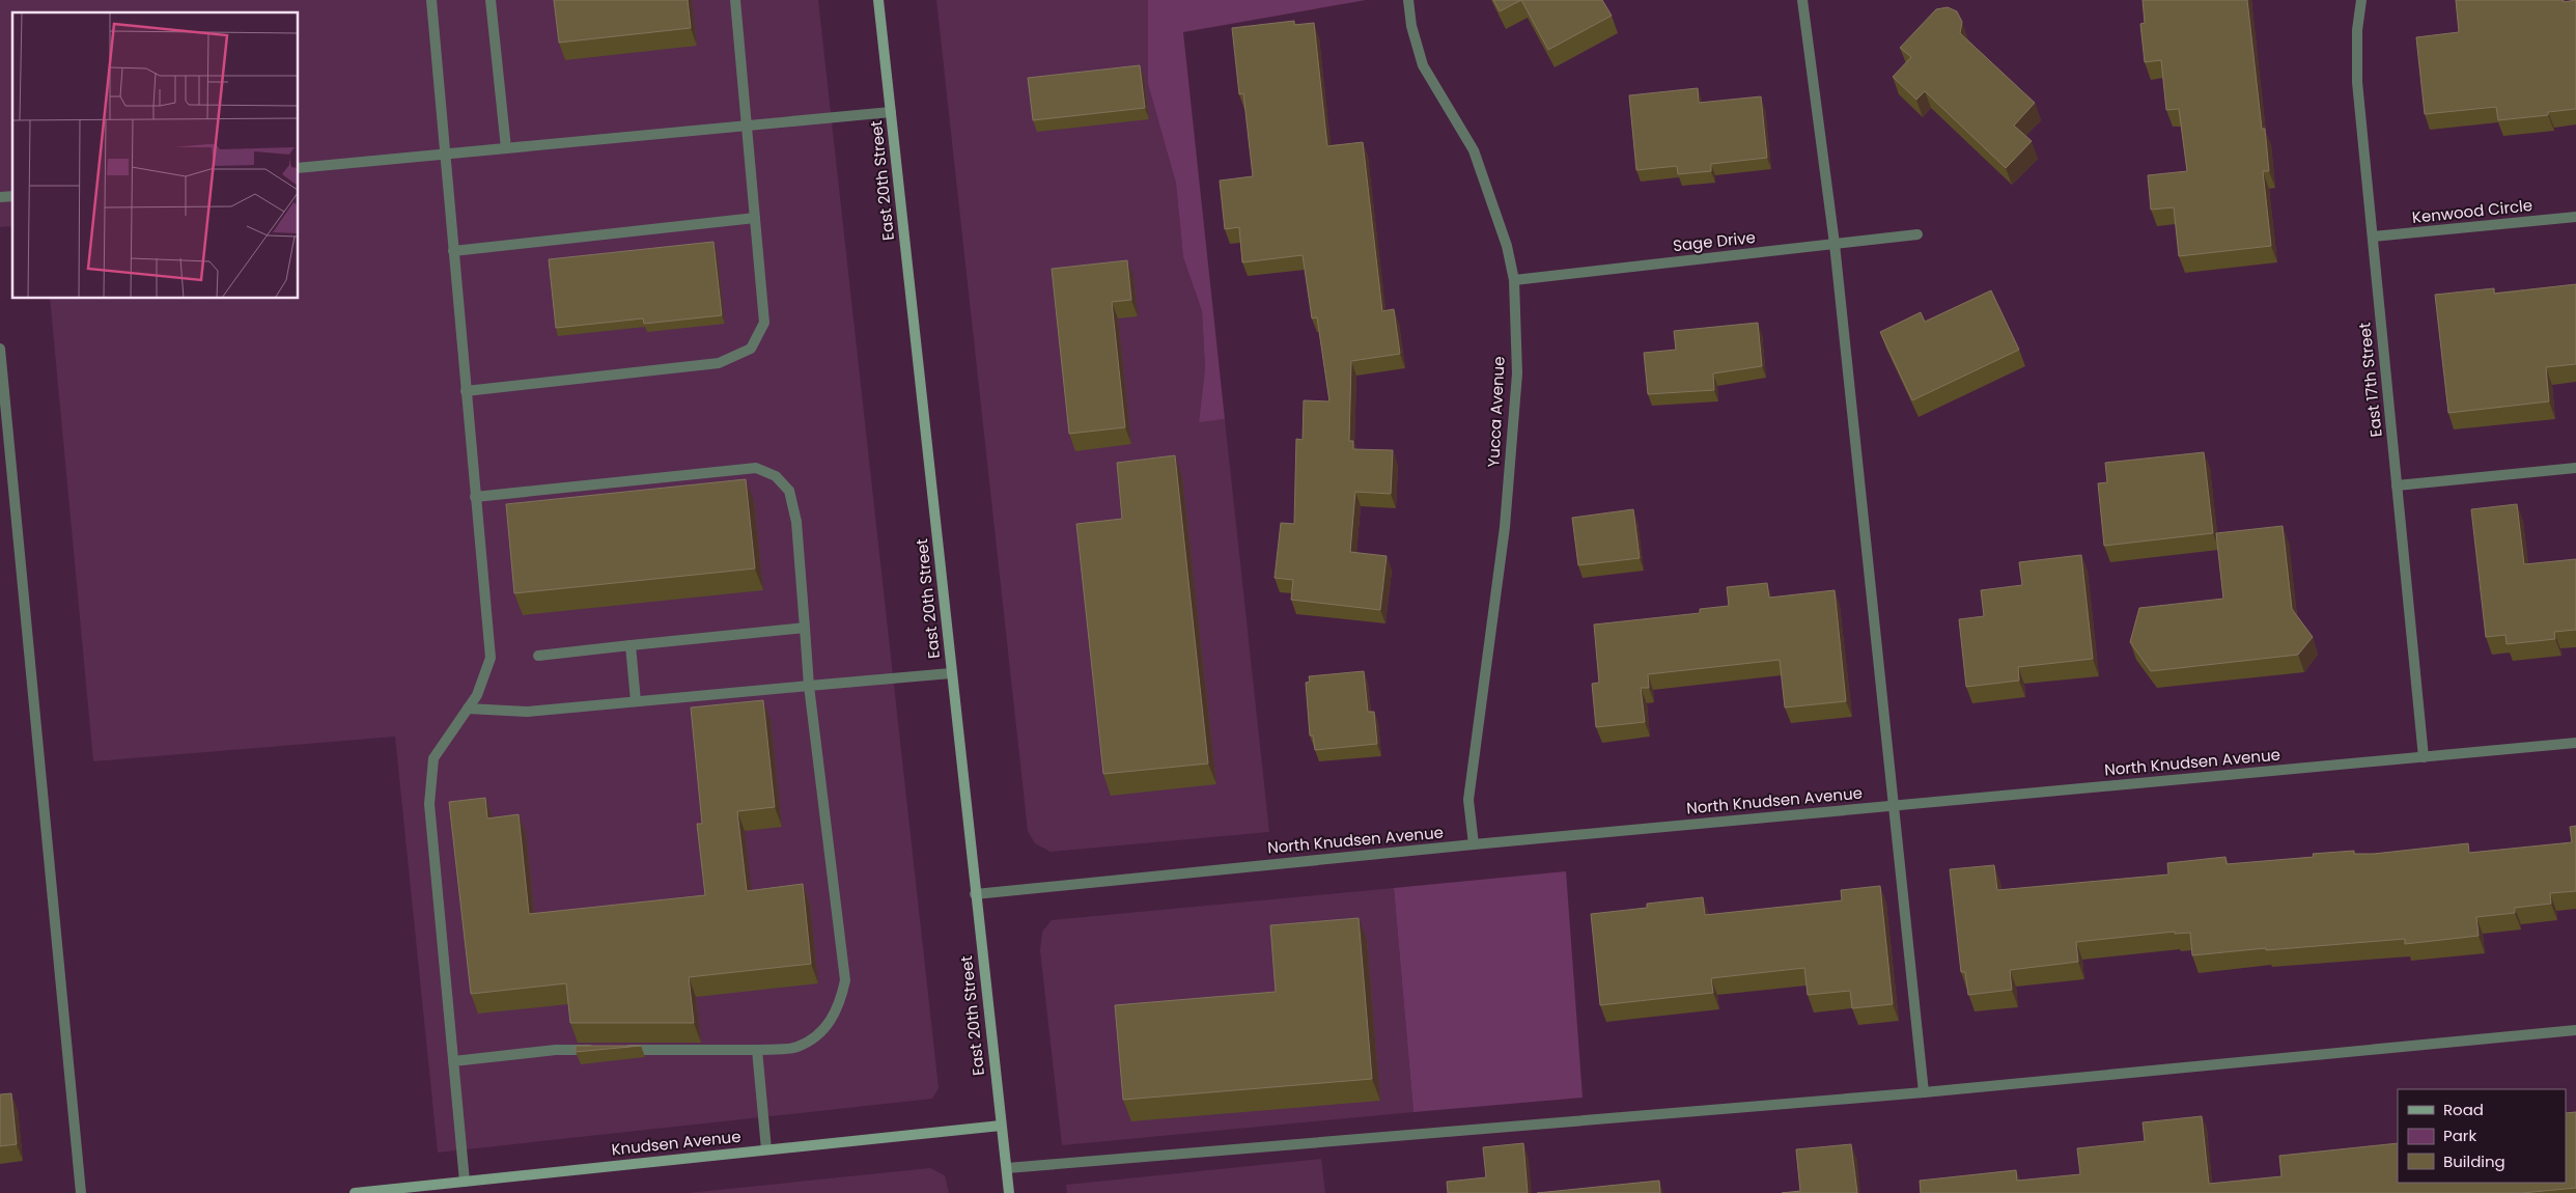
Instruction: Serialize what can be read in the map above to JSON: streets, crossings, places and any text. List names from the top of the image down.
{
  "streets": {
    "main road": ["East 20th Street", "Knudsen Avenue"],
    "street": [
      "Kenwood Circle",
      "Sage Drive",
      "East 17th Street",
      "Yucca Avenue",
      "North Knudsen Avenue"
    ]
  },
  "crossings": [
    ["East 20th Street", "North Knudsen Avenue"],
    ["East 20th Street", "Knudsen Avenue"],
    ["Kenwood Circle", "East 17th Street"],
    ["Sage Drive", "Yucca Avenue"],
    ["East 17th Street", "North Knudsen Avenue"],
    ["Yucca Avenue", "North Knudsen Avenue"]
  ],
  "legend": ["Road", "Park", "Building"]
}
